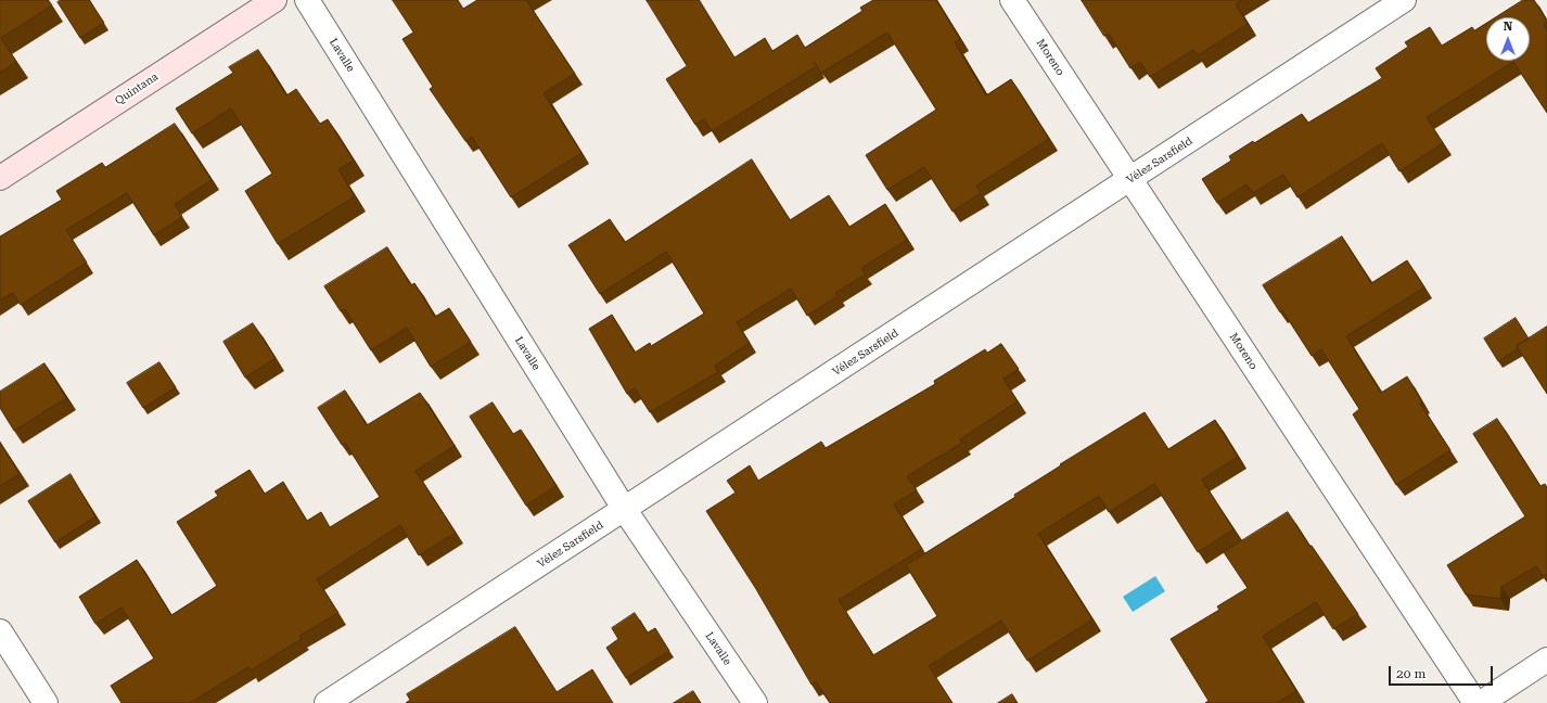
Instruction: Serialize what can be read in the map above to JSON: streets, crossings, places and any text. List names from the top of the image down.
{
  "streets": {
    "main road": ["Quintana"],
    "street": ["Lavalle", "Moreno", "Vélez Sarsfield"]
  },
  "crossings": [
    ["Lavalle", "Vélez Sarsfield"],
    ["Moreno", "Vélez Sarsfield"]
  ],
  "scale_bar": "20 m",
  "north": "top"
}
